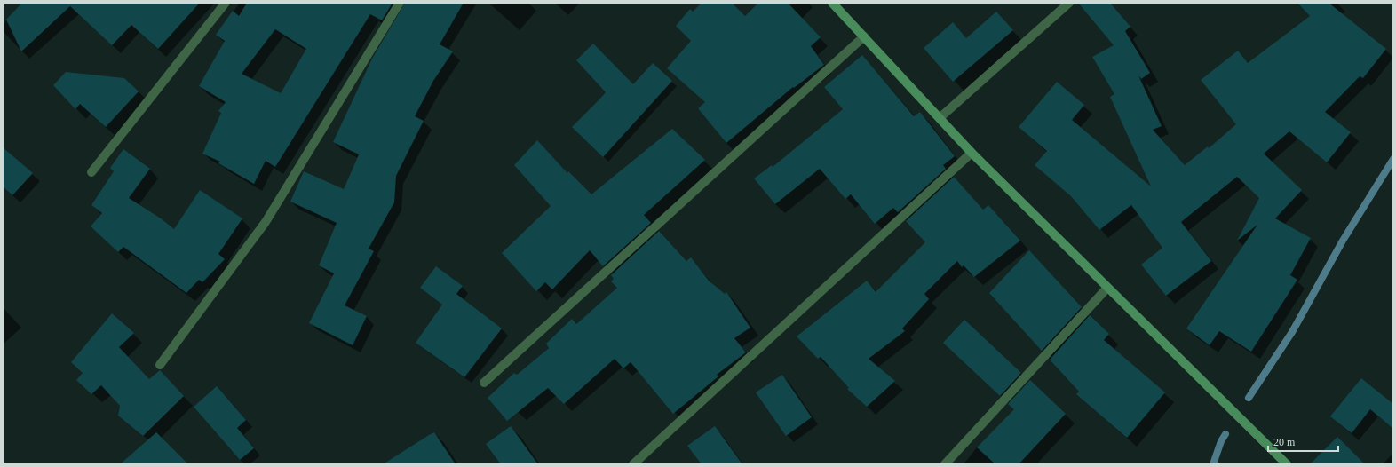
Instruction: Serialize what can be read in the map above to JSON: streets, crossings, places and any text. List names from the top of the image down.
{
  "scale_bar": "20 m"
}
